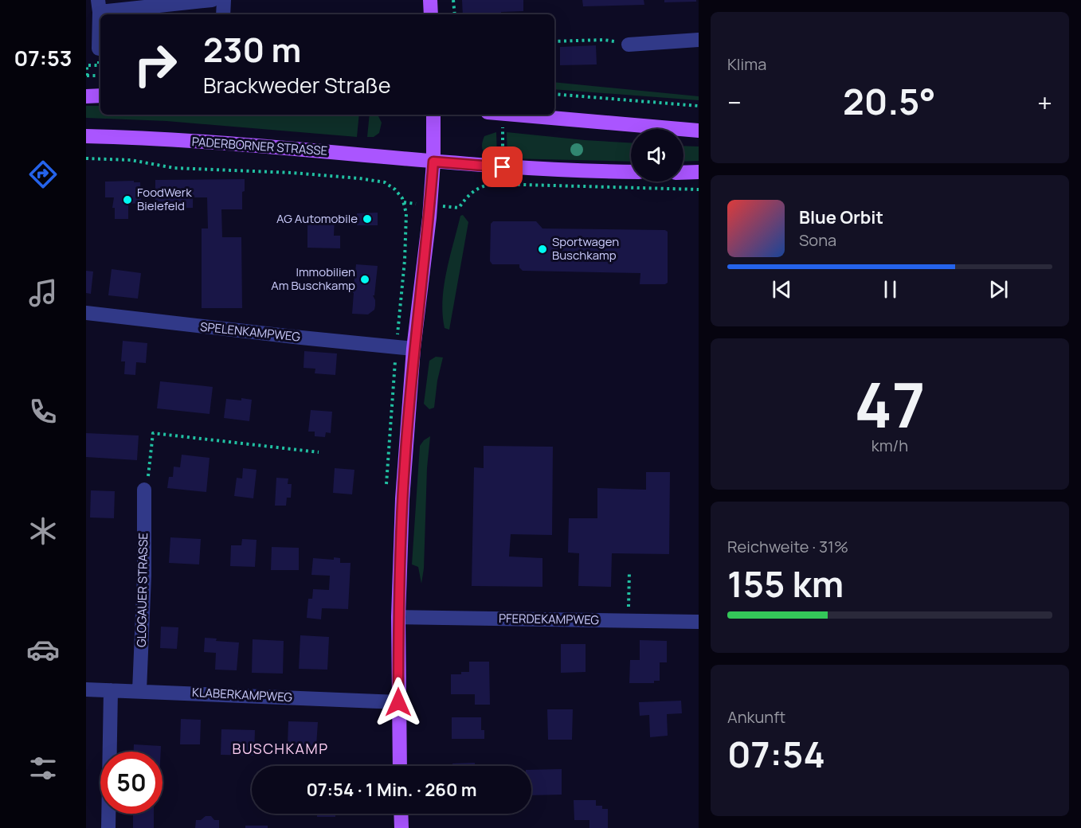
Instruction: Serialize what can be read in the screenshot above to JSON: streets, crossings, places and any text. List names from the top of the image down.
{
  "streets": {
    "main road": ["PADERBORNER STRASSE"],
    "street": [
      "SPELENKAMPWEG",
      "GLOGAUER STRASSE",
      "PFERDEKAMPWEG",
      "KLABERKAMPWEG"
    ]
  },
  "crossings": [
    ["GLOGAUER STRASSE", "KLABERKAMPWEG"]
  ],
  "districts": ["BUSCHKAMP"],
  "places": [
    "FoodWerk Bielefeld",
    "AG Automobile",
    "Sportwagen Buschkamp",
    "Immobilien Am Buschkamp"
  ],
  "page": {
    "tabs": "07:53",
    "tile": [
      "Klima",
      ["47", "km/h"],
      ["Reichweite · 31%", "155 km"],
      ["Ankunft", "07:54"]
    ],
    "turn": ["230 m", "Brackweder Straße"],
    "heat": ["−", "20.5°", "+"],
    "song": ["Blue Orbit", "Sona"],
    "limit": "50",
    "trip": "07:54 · 1 Min. · 260 m"
  }
}
